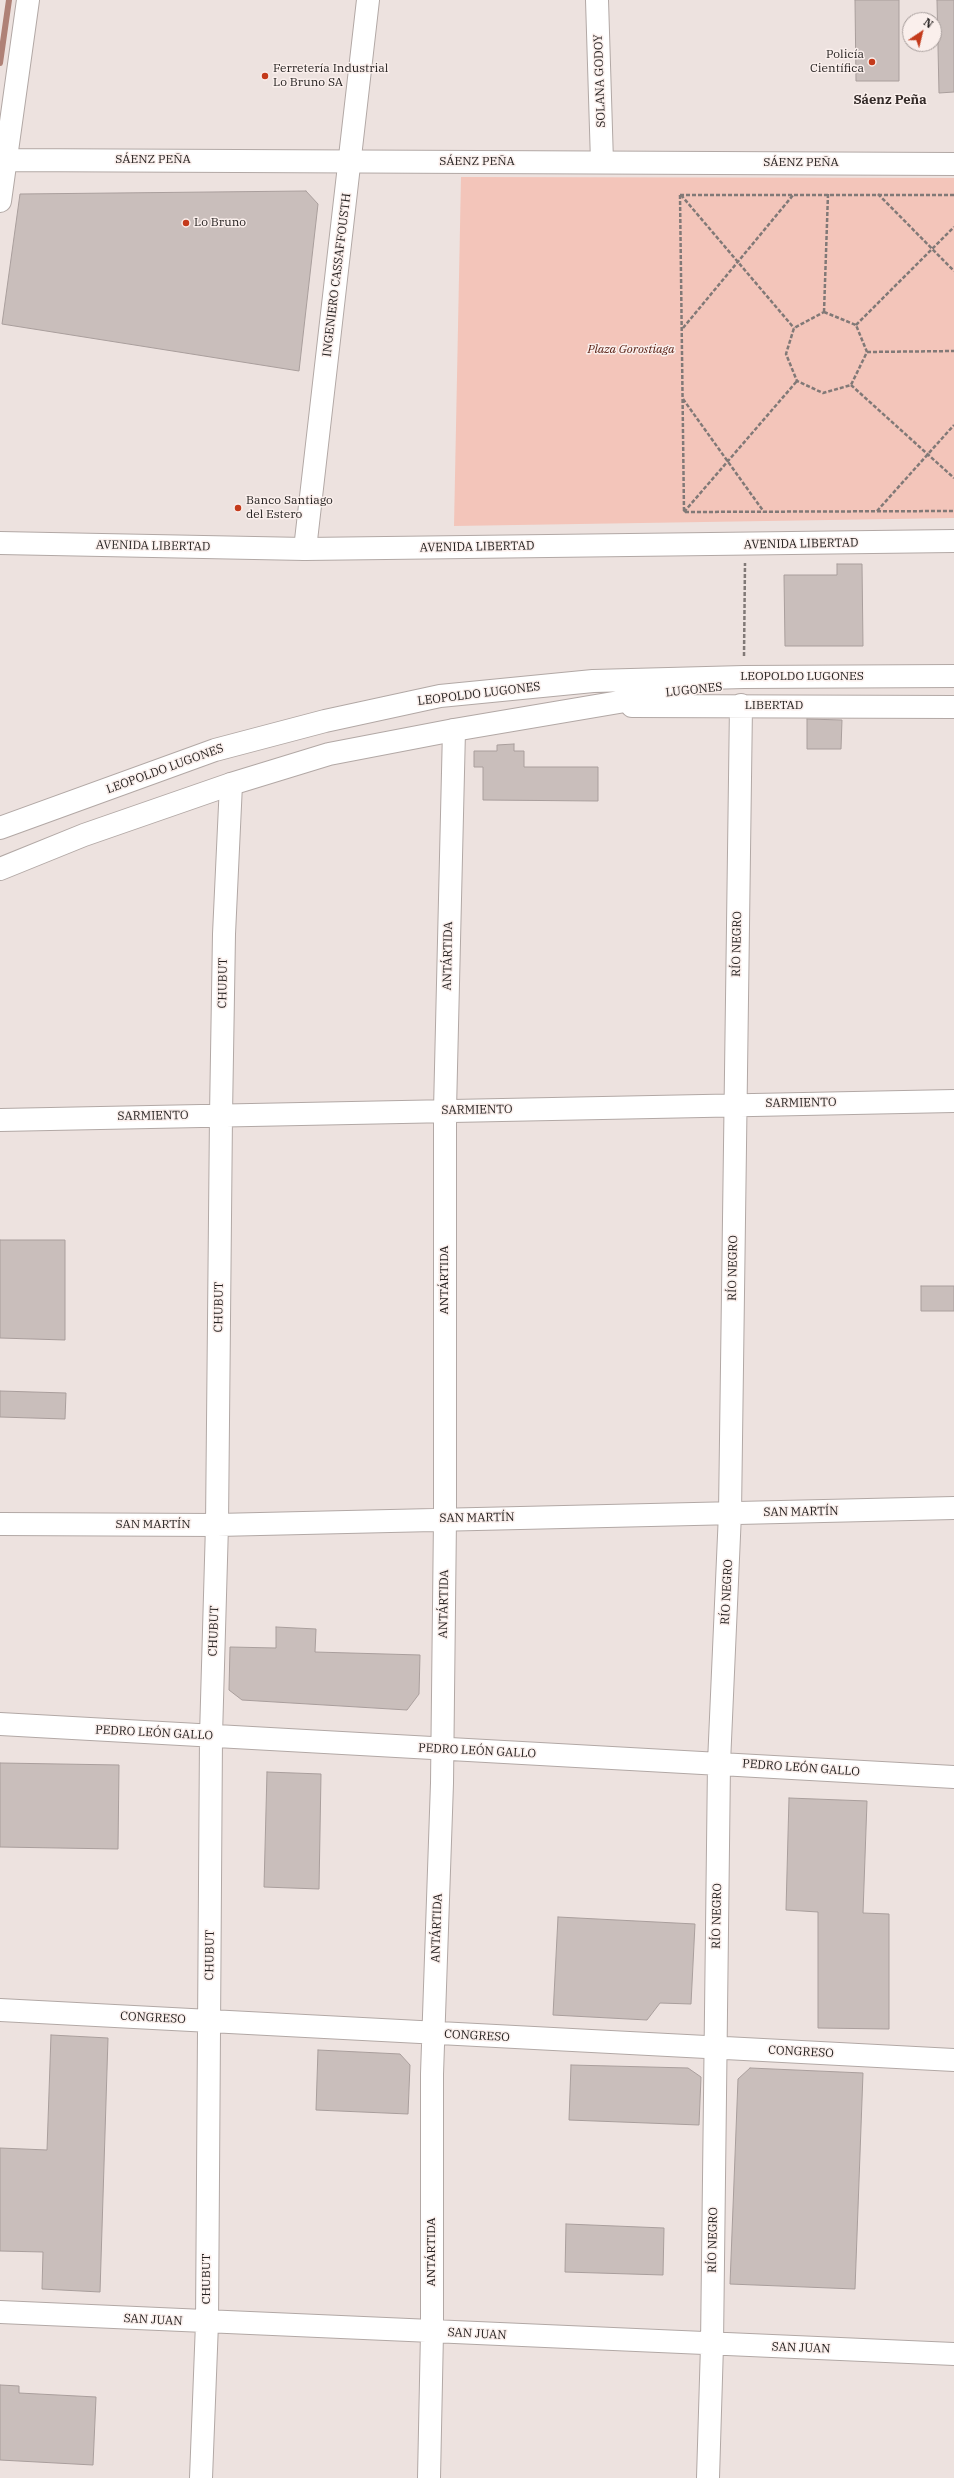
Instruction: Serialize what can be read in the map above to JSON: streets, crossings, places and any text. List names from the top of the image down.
{
  "streets": {
    "street": [
      "SOLANA GODOY",
      "SÁENZ PEÑA",
      "INGENIERO CASSAFFOUSTH",
      "AVENIDA LIBERTAD",
      "LEOPOLDO LUGONES",
      "LUGONES",
      "LIBERTAD",
      "RÍO NEGRO",
      "ANTÁRTIDA",
      "CHUBUT",
      "SARMIENTO",
      "SAN MARTÍN",
      "PEDRO LEÓN GALLO",
      "CONGRESO",
      "SAN JUAN"
    ]
  },
  "crossings": [
    ["SOLANA GODOY", "SÁENZ PEÑA"],
    ["SÁENZ PEÑA", "INGENIERO CASSAFFOUSTH"],
    ["INGENIERO CASSAFFOUSTH", "AVENIDA LIBERTAD"],
    ["LEOPOLDO LUGONES", "LUGONES"],
    ["LUGONES", "LIBERTAD"],
    ["LIBERTAD", "RÍO NEGRO"],
    ["RÍO NEGRO", "SARMIENTO"],
    ["RÍO NEGRO", "SAN MARTÍN"],
    ["RÍO NEGRO", "PEDRO LEÓN GALLO"],
    ["RÍO NEGRO", "CONGRESO"],
    ["RÍO NEGRO", "SAN JUAN"],
    ["ANTÁRTIDA", "SARMIENTO"],
    ["ANTÁRTIDA", "SAN MARTÍN"],
    ["ANTÁRTIDA", "PEDRO LEÓN GALLO"],
    ["ANTÁRTIDA", "CONGRESO"],
    ["ANTÁRTIDA", "SAN JUAN"],
    ["CHUBUT", "SARMIENTO"],
    ["CHUBUT", "SAN MARTÍN"],
    ["CHUBUT", "PEDRO LEÓN GALLO"],
    ["CHUBUT", "CONGRESO"],
    ["CHUBUT", "SAN JUAN"]
  ],
  "districts": ["Sáenz Peña"],
  "parks": ["Plaza Gorostiaga"],
  "places": [
    "Policía Científica",
    "Ferretería Industrial Lo Bruno SA",
    "Lo Bruno",
    "Banco Santiago del Estero"
  ],
  "north": "top right"
}
